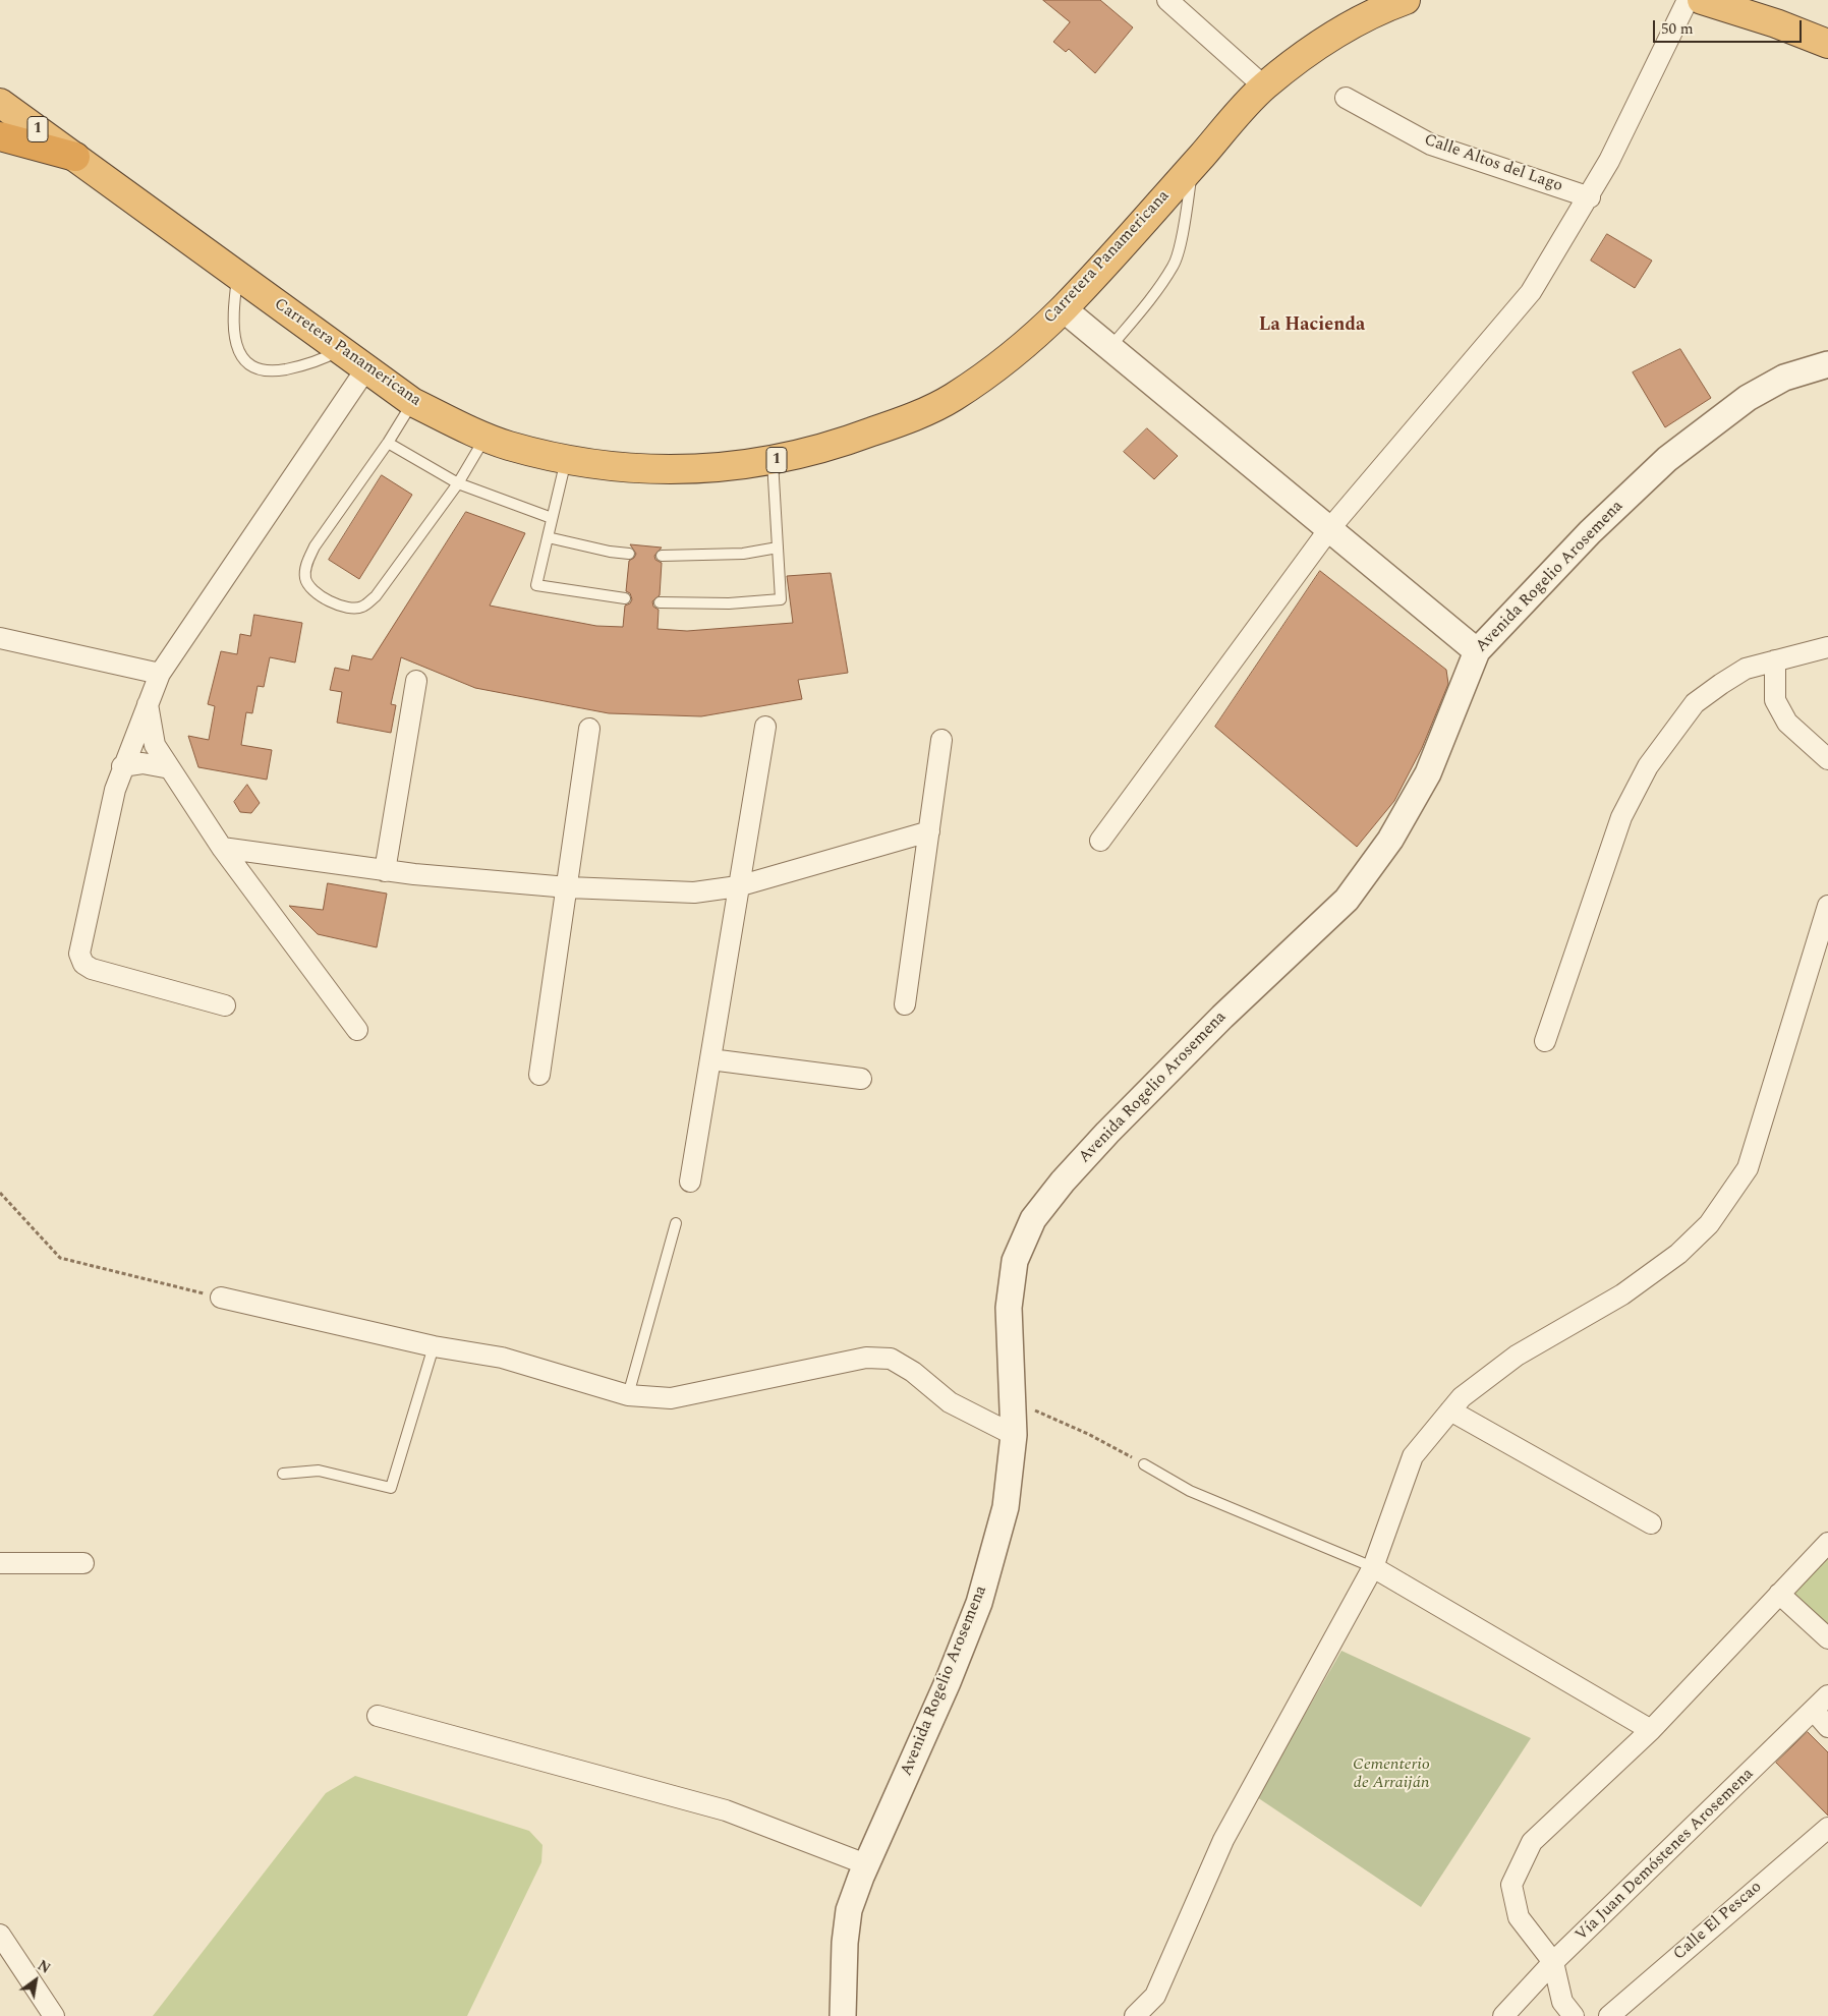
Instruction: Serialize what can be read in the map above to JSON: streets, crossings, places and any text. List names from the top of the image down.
{
  "streets": {
    "highway": ["1", "Carretera Panamericana"],
    "street": [
      "Calle Altos del Lago",
      "Avenida Rogelio Arosemena",
      "Vía Juan Demóstenes Arosemena",
      "Calle El Pescao"
    ]
  },
  "districts": ["La Hacienda"],
  "parks": ["Cementerio de Arraiján"],
  "scale_bar": "50 m",
  "north": "top right"
}
